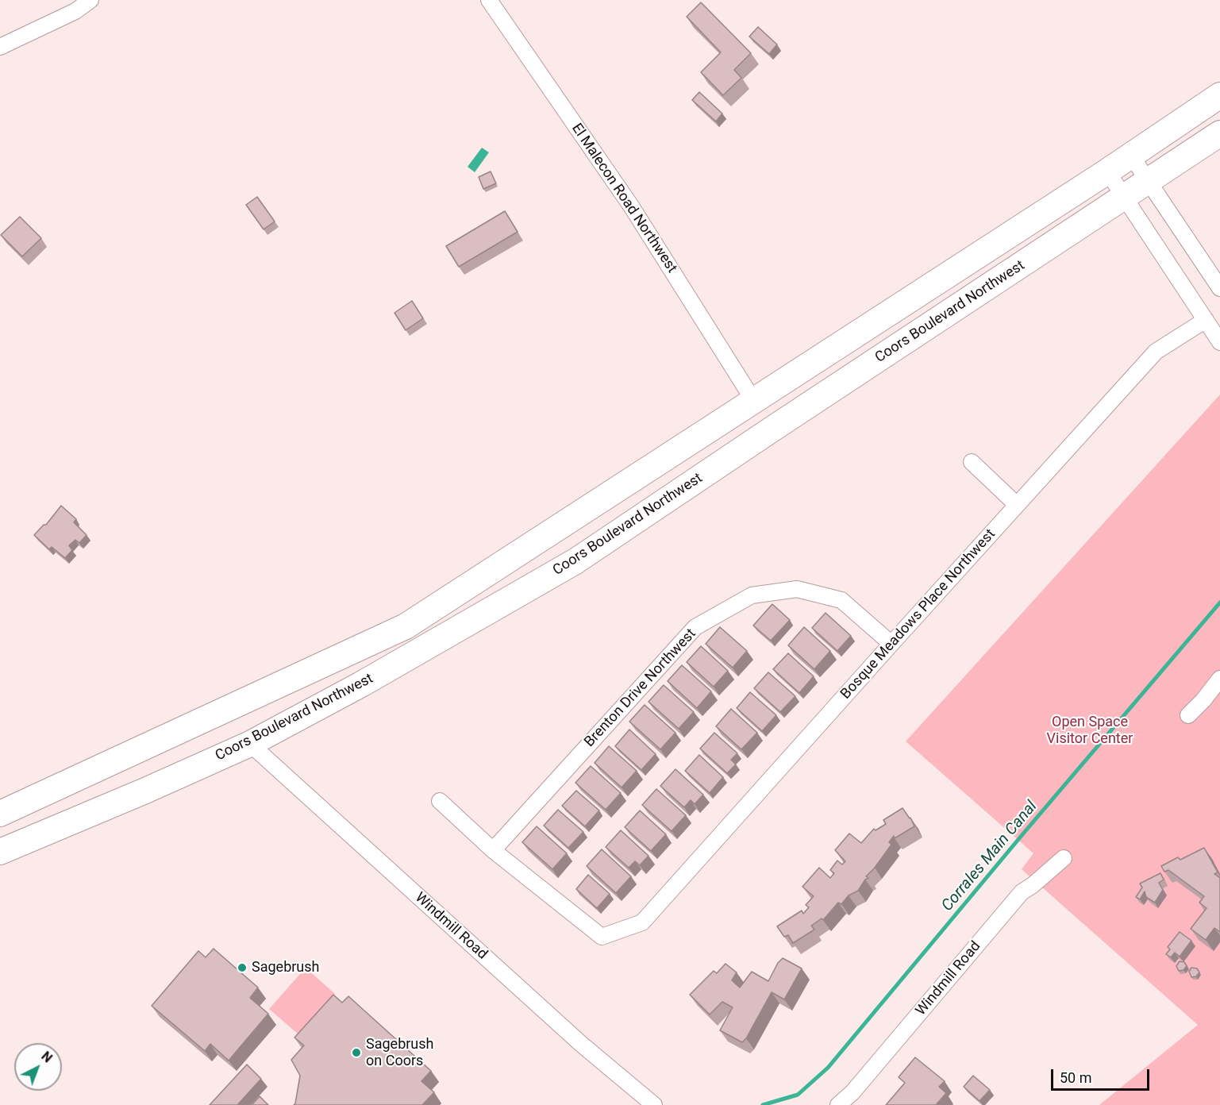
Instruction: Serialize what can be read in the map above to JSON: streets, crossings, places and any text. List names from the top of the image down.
{
  "streets": {
    "main road": ["Coors Boulevard Northwest"],
    "street": [
      "El Malecon Road Northwest",
      "Bosque Meadows Place Northwest",
      "Brenton Drive Northwest",
      "Windmill Road"
    ]
  },
  "crossings": [
    ["Coors Boulevard Northwest", "Windmill Road"],
    ["Bosque Meadows Place Northwest", "Brenton Drive Northwest"]
  ],
  "water": ["Corrales Main Canal"],
  "parks": ["Open Space Visitor Center"],
  "places": ["Sagebrush", "Sagebrush on Coors"],
  "scale_bar": "50 m",
  "north": "top right"
}
